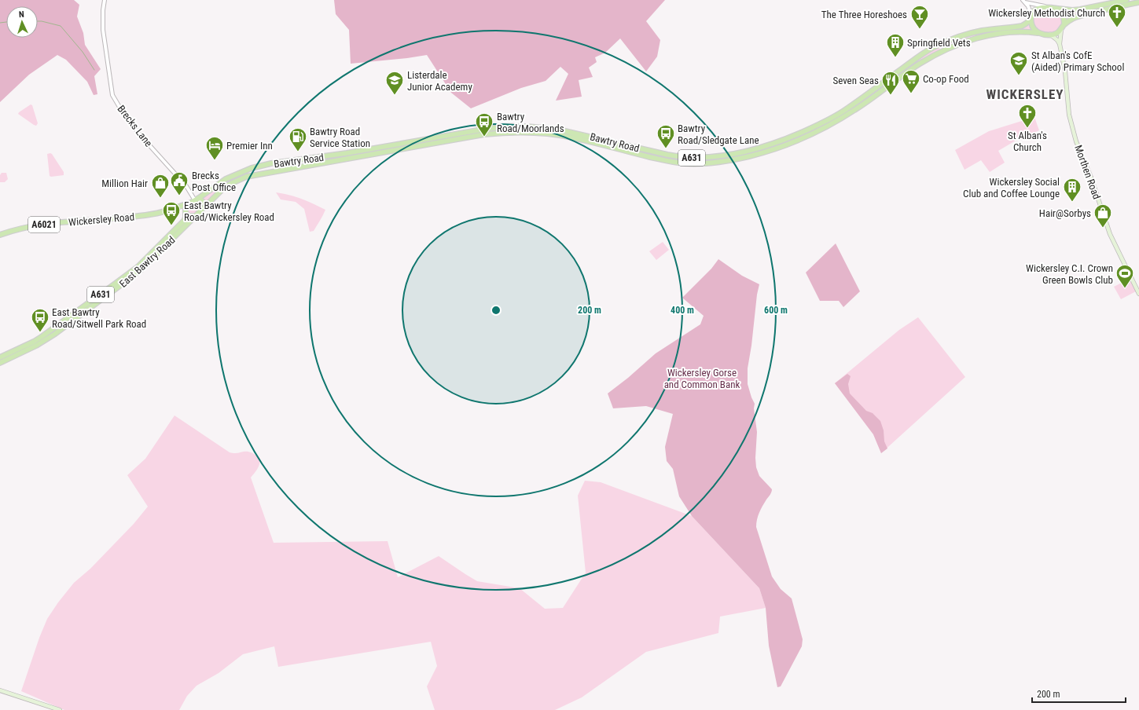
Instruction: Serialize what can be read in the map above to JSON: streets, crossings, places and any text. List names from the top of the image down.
{
  "streets": {
    "main road": [
      "Bawtry Road",
      "A631",
      "Morthen Road",
      "Wickersley Road",
      "A6021",
      "East Bawtry Road"
    ],
    "street": ["Brecks Lane"]
  },
  "crossings": [
    ["Brecks Lane", "Bawtry Road"],
    ["Bawtry Road", "A631"],
    ["Bawtry Road", "Morthen Road"],
    ["Bawtry Road", "Wickersley Road"],
    ["Bawtry Road", "East Bawtry Road"],
    ["A631", "Morthen Road"],
    ["A631", "Wickersley Road"],
    ["A631", "East Bawtry Road"],
    ["Wickersley Road", "East Bawtry Road"]
  ],
  "districts": ["WICKERSLEY"],
  "parks": ["Wickersley Gorse and Common Bank"],
  "places": {
    "church": ["Wickersley Methodist Church", "St Alban's Church"],
    "bar": ["The Three Horeshoes"],
    "building": ["Springfield Vets", "Wickersley Social Club and Coffee Lounge"],
    "school or university": ["St Alban's CofE (Aided) Primary School", "Listerdale Junior Academy"],
    "supermarket": ["Co-op Food"],
    "restaurant": ["Seven Seas"],
    "bus stop": [
      "Bawtry Road/Moorlands",
      "Bawtry Road/Sledgate Lane",
      "East Bawtry Road/Wickersley Road",
      "East Bawtry Road/Sitwell Park Road"
    ],
    "fuel station": ["Bawtry Road Service Station"],
    "hotel": ["Premier Inn"],
    "public building": ["Brecks Post Office"],
    "shop": ["Million Hair", "Hair@Sorbys"],
    "sports": ["Wickersley C.I. Crown Green Bowls Club"]
  },
  "scale_bar": "200 m",
  "north": "top",
  "rings": ["200 m", "400 m", "600 m"]
}
